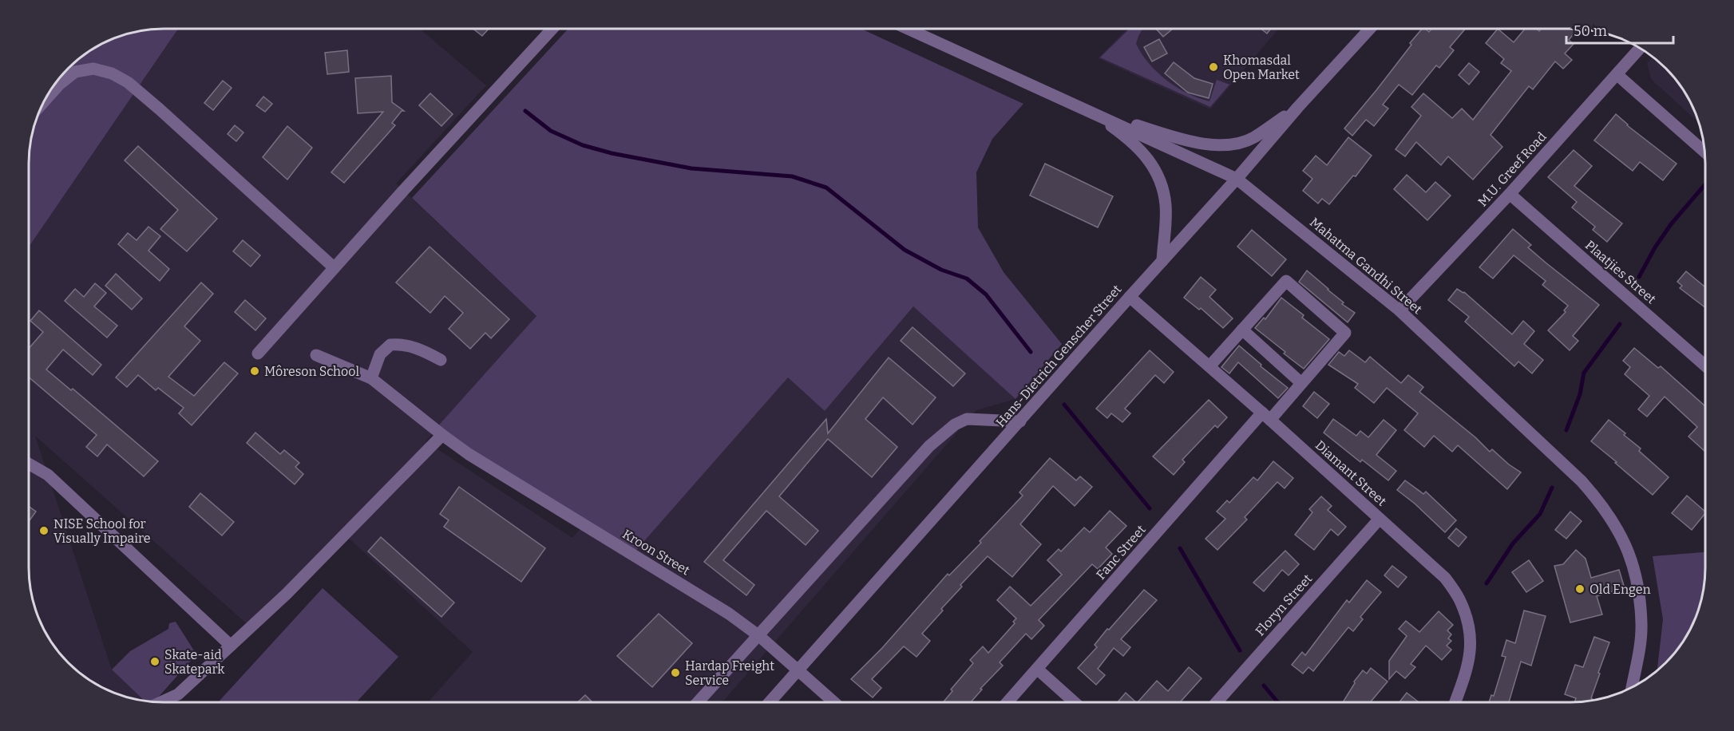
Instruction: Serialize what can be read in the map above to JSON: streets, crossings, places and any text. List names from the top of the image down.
{
  "streets": {
    "street": [
      "M.U. Greef Road",
      "Mahatma Gandhi Street",
      "Plaatjies Street",
      "Hans-Dietrich Genscher Street",
      "Diamant Street",
      "Kroon Street",
      "Fanc Street",
      "Floryn Street"
    ]
  },
  "crossings": [
    ["M.U. Greef Road", "Mahatma Gandhi Street"],
    ["M.U. Greef Road", "Plaatjies Street"],
    ["Mahatma Gandhi Street", "Hans-Dietrich Genscher Street"],
    ["Hans-Dietrich Genscher Street", "Diamant Street"],
    ["Hans-Dietrich Genscher Street", "Kroon Street"],
    ["Diamant Street", "Fanc Street"],
    ["Diamant Street", "Floryn Street"]
  ],
  "places": [
    "Khomasdal Open Market",
    "Môreson School",
    "NISE School for Visually Impaire",
    "Old Engen",
    "Skate-aid Skatepark",
    "Hardap Freight Service"
  ],
  "scale_bar": "50 m"
}
